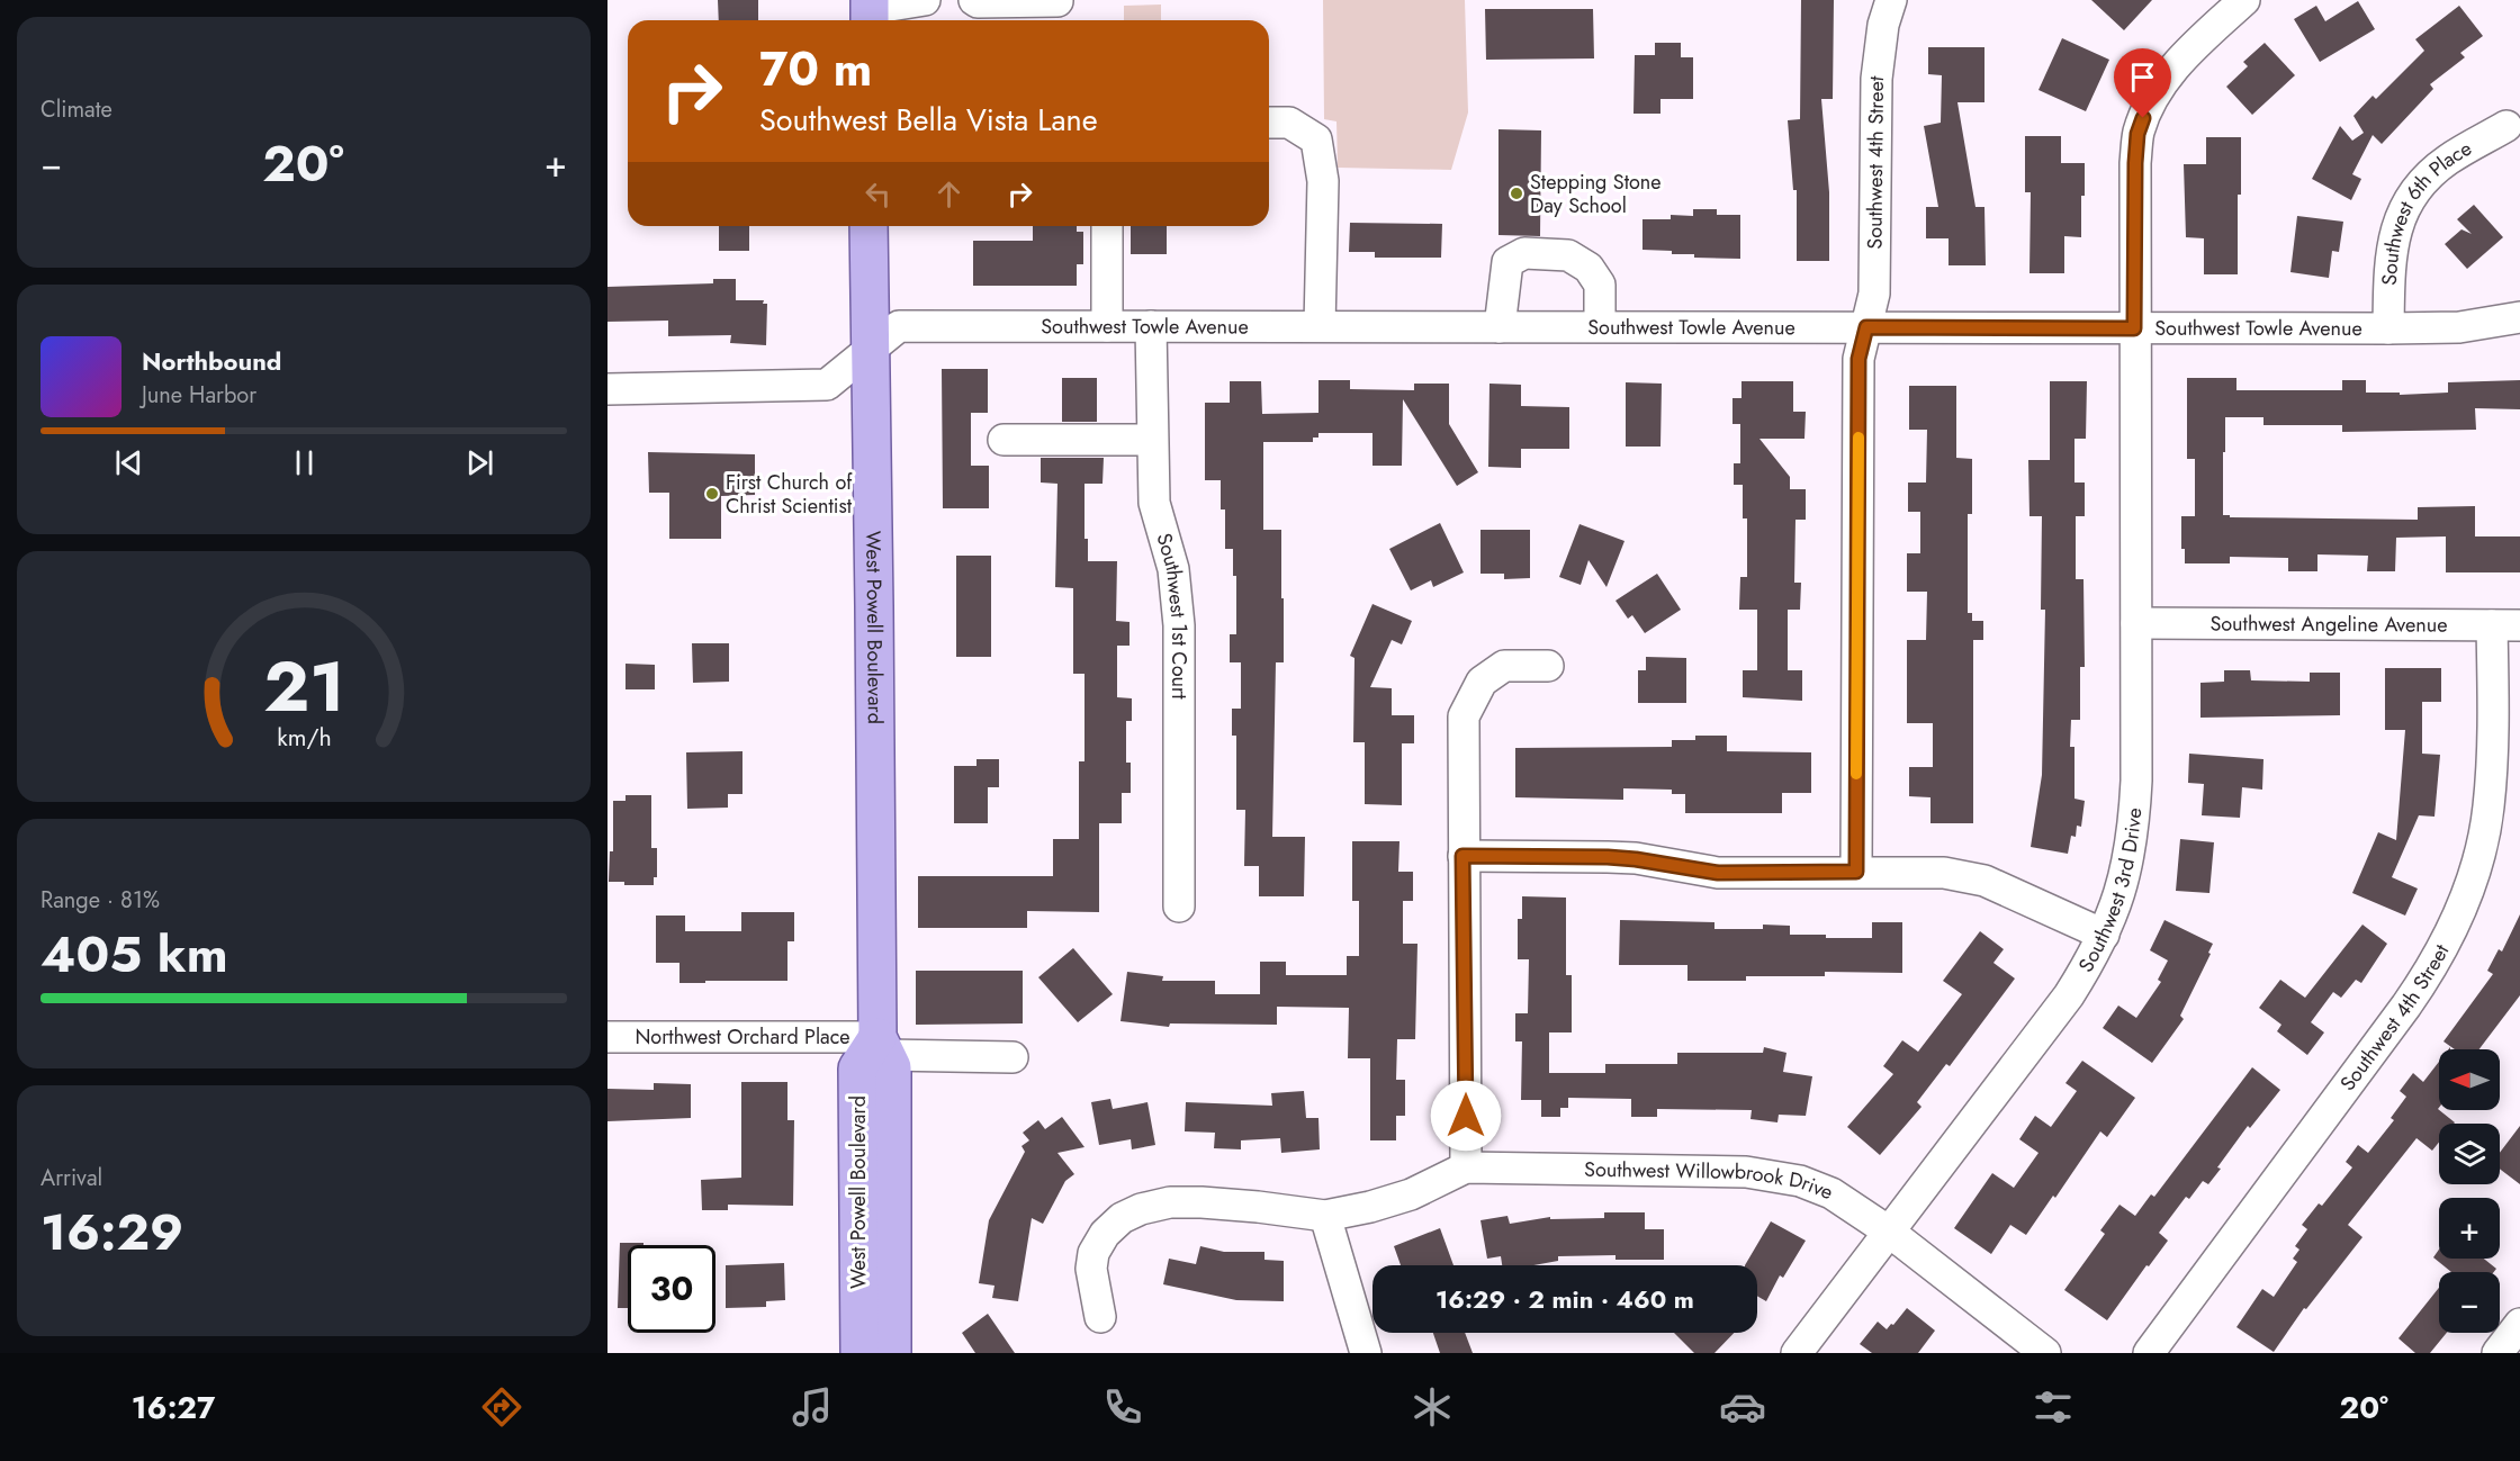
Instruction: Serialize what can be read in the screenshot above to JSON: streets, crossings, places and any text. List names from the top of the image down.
{
  "streets": {
    "main road": ["West Powell Boulevard"],
    "street": [
      "Southwest 4th Street",
      "Southwest 6th Place",
      "Southwest Towle Avenue",
      "Southwest 1st Court",
      "Southwest Angeline Avenue",
      "Southwest 3rd Drive",
      "Northwest Orchard Place",
      "Southwest Willowbrook Drive"
    ]
  },
  "crossings": [
    ["Southwest 4th Street", "Southwest Towle Avenue"],
    ["Southwest 4th Street", "Southwest Angeline Avenue"],
    ["Southwest 6th Place", "Southwest Towle Avenue"],
    ["Southwest Towle Avenue", "Southwest 1st Court"],
    ["Southwest Towle Avenue", "West Powell Boulevard"],
    ["Southwest Towle Avenue", "Southwest 3rd Drive"],
    ["Southwest Angeline Avenue", "Southwest 3rd Drive"],
    ["West Powell Boulevard", "Northwest Orchard Place"],
    ["Southwest 3rd Drive", "Southwest Willowbrook Drive"]
  ],
  "places": ["Stepping Stone Day School", "First Church of Christ Scientist"],
  "north": "left",
  "page": {
    "tile": [
      "Climate",
      ["Range · 81%", "405 km"],
      ["Arrival", "16:29"]
    ],
    "turn": ["70 m", "Southwest Bella Vista Lane"],
    "heat": ["−", "20°", "+"],
    "song": ["Northbound", "June Harbor"],
    "map_buttons": ["+", "−"],
    "limit": "30",
    "trip": "16:29 · 2 min · 460 m",
    "tabs": ["16:27", "20°"],
    "gauge": ["21", "km/h"]
  }
}
